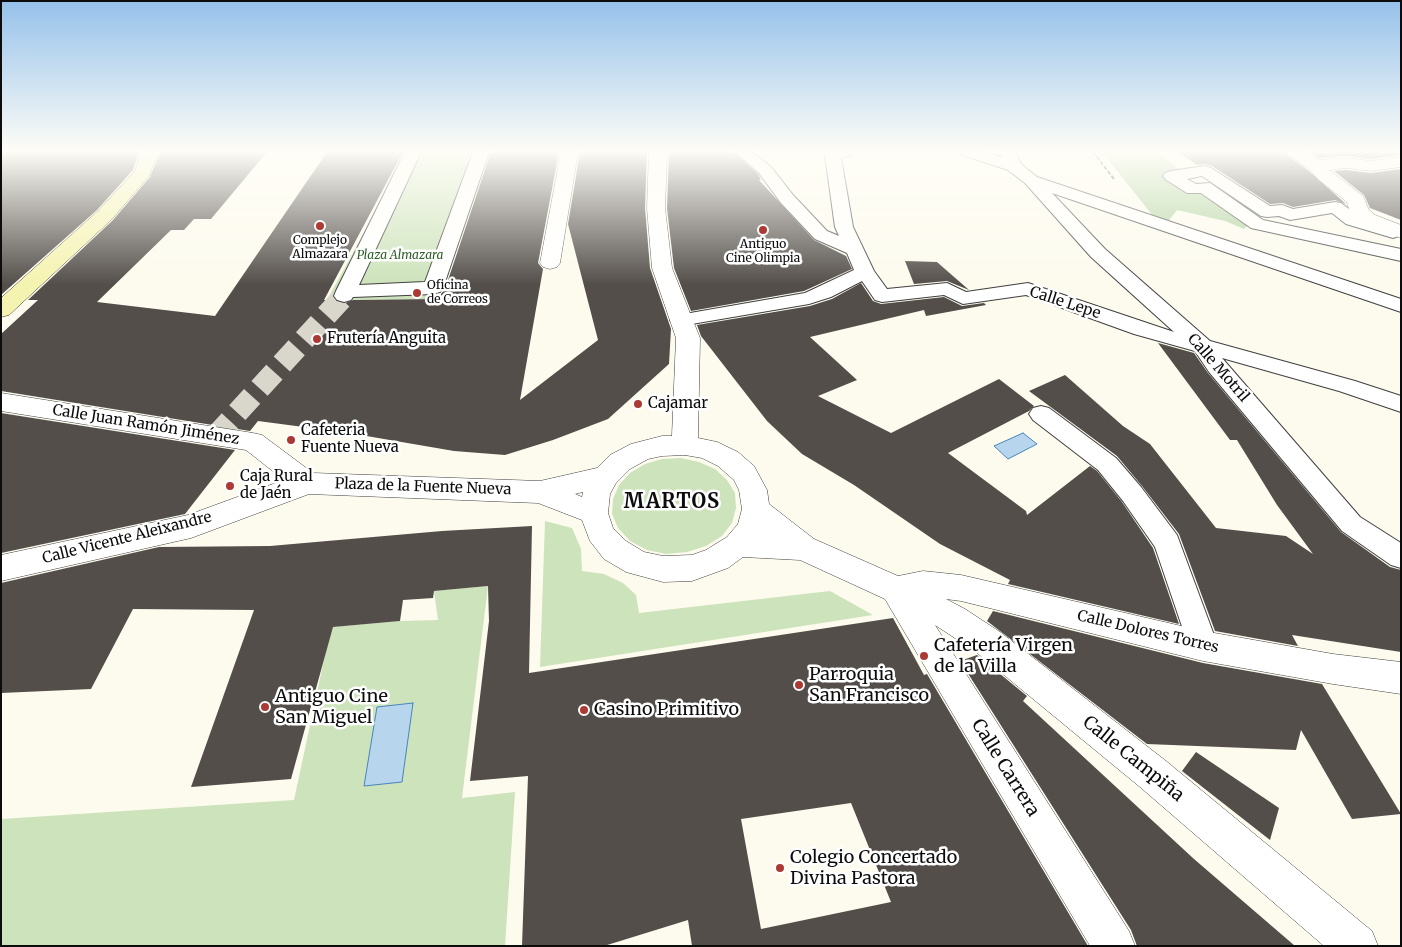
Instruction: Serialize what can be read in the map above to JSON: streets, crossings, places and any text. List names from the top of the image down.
{
  "streets": {
    "street": [
      "Calle Lepe",
      "Calle Motril",
      "Calle Juan Ramón Jiménez",
      "Plaza de la Fuente Nueva",
      "Calle Vicente Aleixandre",
      "Calle Dolores Torres",
      "Calle Campiña",
      "Calle Carrera"
    ]
  },
  "crossings": [
    ["Calle Lepe", "Calle Motril"],
    ["Calle Juan Ramón Jiménez", "Plaza de la Fuente Nueva"],
    ["Calle Juan Ramón Jiménez", "Calle Vicente Aleixandre"],
    ["Plaza de la Fuente Nueva", "Calle Vicente Aleixandre"],
    ["Calle Dolores Torres", "Calle Campiña"],
    ["Calle Dolores Torres", "Calle Carrera"],
    ["Calle Campiña", "Calle Carrera"]
  ],
  "districts": ["MARTOS"],
  "parks": ["Plaza Almazara"],
  "places": [
    "Complejo Almazara",
    "Antiguo Cine Olimpia",
    "Oficina de Correos",
    "Frutería Anguita",
    "Cajamar",
    "Cafeteria Fuente Nueva",
    "Caja Rural de Jaén",
    "Cafetería Virgen de la Villa",
    "Parroquia San Francisco",
    "Antiguo Cine San Miguel",
    "Casino Primitivo",
    "Colegio Concertado Divina Pastora"
  ]
}
